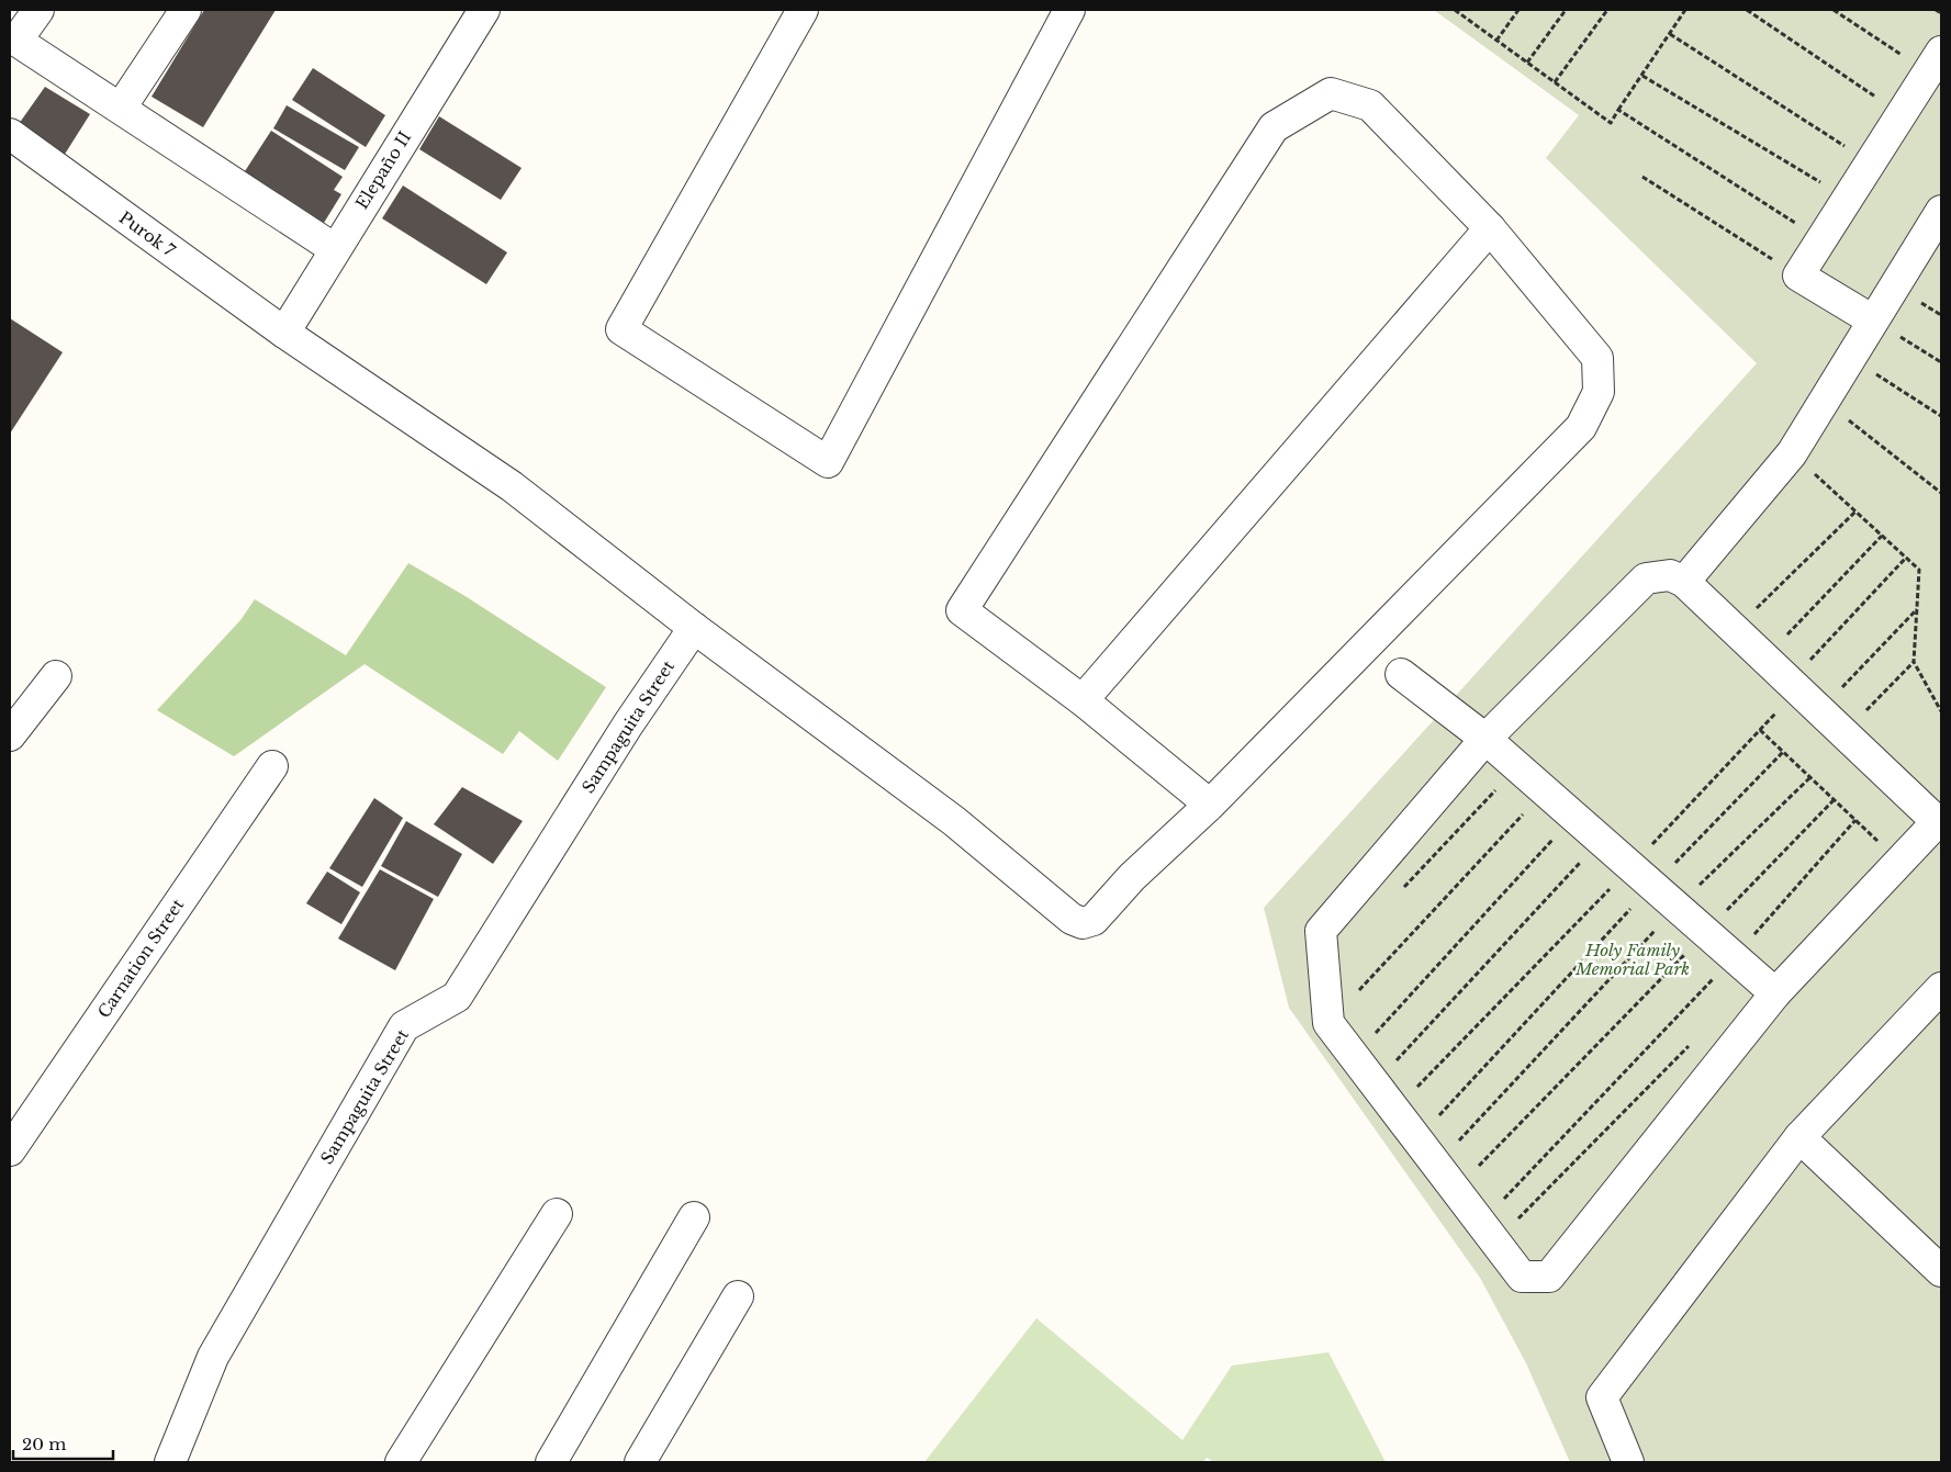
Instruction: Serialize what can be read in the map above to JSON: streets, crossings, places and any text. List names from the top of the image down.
{
  "streets": {
    "street": [
      "Elepaño II",
      "Purok 7",
      "Sampaguita Street",
      "Carnation Street"
    ]
  },
  "crossings": [
    ["Elepaño II", "Purok 7"],
    ["Purok 7", "Sampaguita Street"]
  ],
  "parks": ["Holy Family Memorial Park"],
  "scale_bar": "20 m"
}
